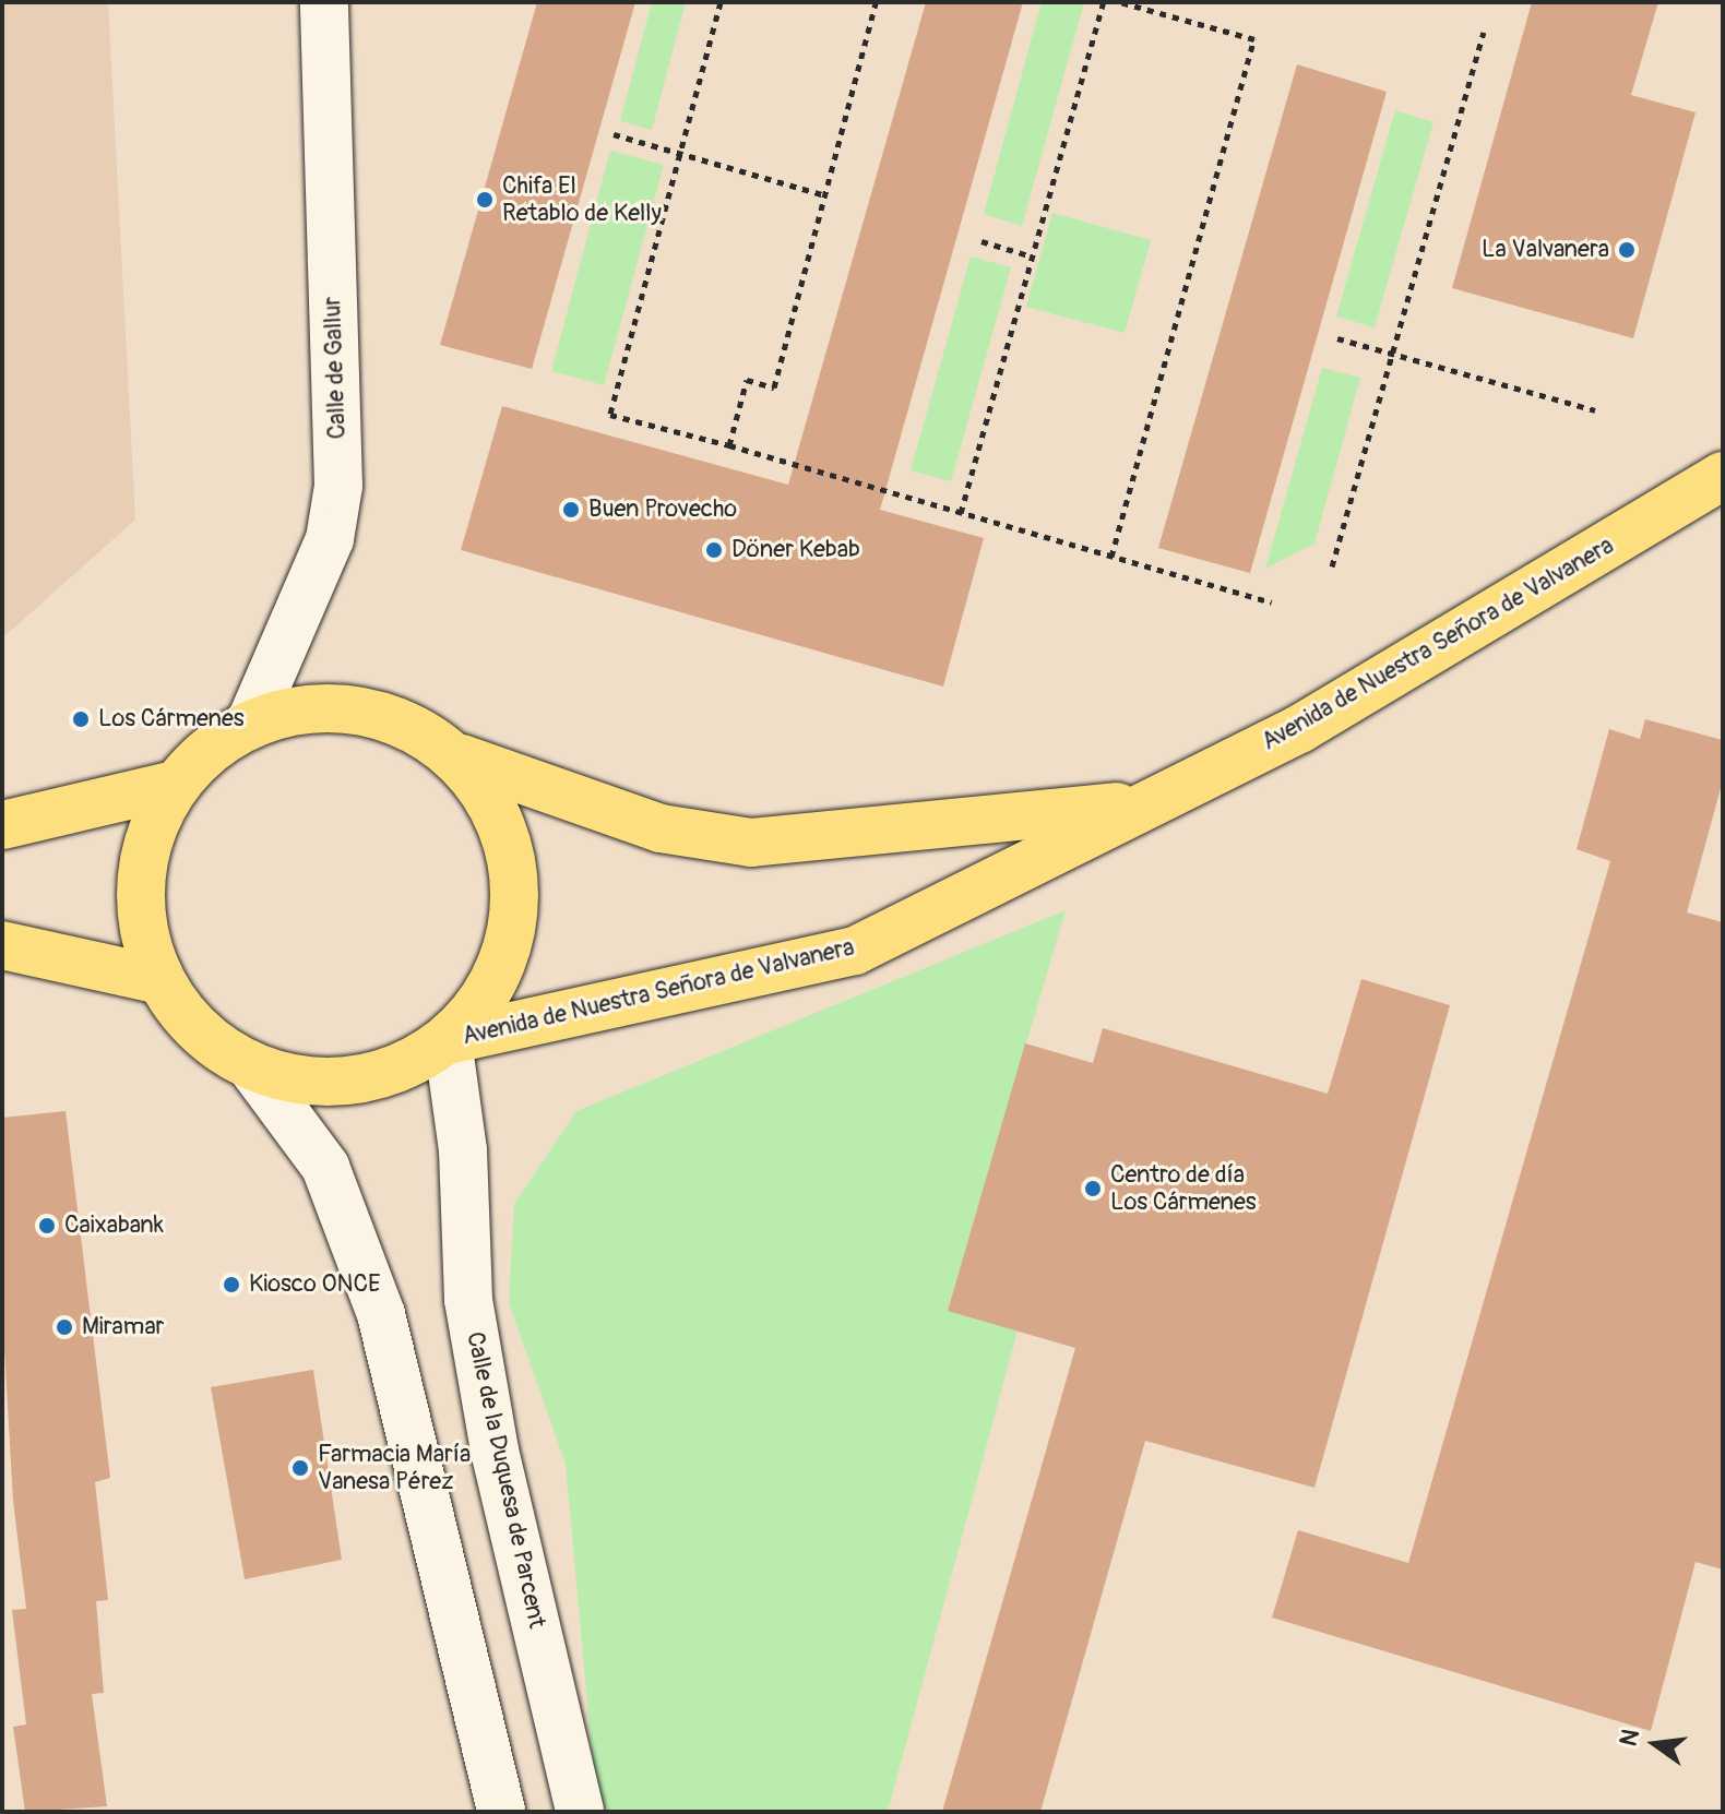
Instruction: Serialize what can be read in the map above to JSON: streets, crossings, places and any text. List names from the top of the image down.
{
  "streets": {
    "main road": ["Avenida de Nuestra Señora de Valvanera"],
    "street": ["Calle de Gallur", "Calle de la Duquesa de Parcent"]
  },
  "crossings": [
    ["Avenida de Nuestra Señora de Valvanera", "Calle de la Duquesa de Parcent"]
  ],
  "places": [
    "Chifa El Retablo de Kelly",
    "La Valvanera",
    "Buen Provecho",
    "Döner Kebab",
    "Los Cármenes",
    "Centro de día Los Cármenes",
    "Caixabank",
    "Kiosco ONCE",
    "Miramar",
    "Farmacia María Vanesa Pérez"
  ],
  "north": "left"
}
